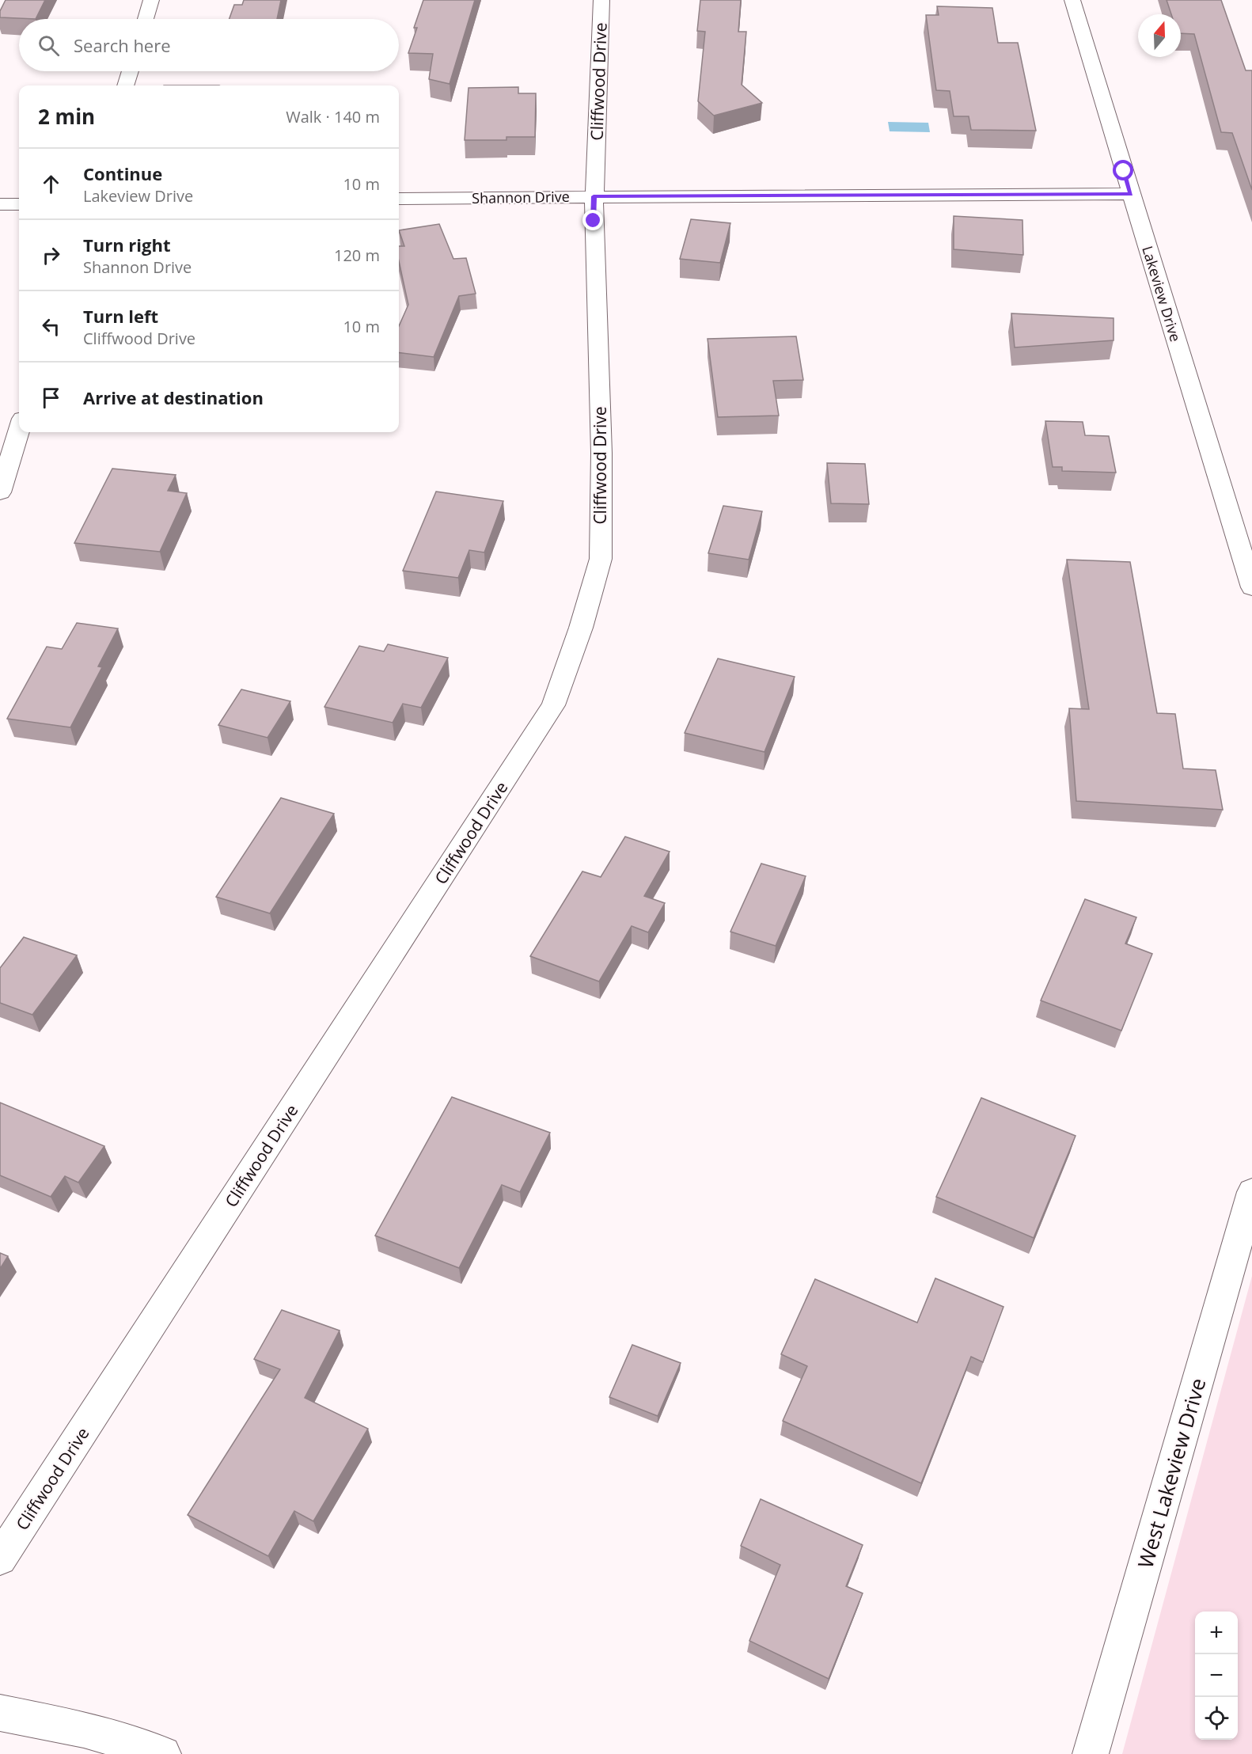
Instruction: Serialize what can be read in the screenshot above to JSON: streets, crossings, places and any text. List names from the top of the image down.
{
  "streets": {
    "street": [
      "Cliffwood Drive",
      "Shannon Drive",
      "Lakeview Drive",
      "West Lakeview Drive"
    ]
  },
  "crossings": [
    ["Cliffwood Drive", "Shannon Drive"],
    ["Shannon Drive", "Lakeview Drive"]
  ],
  "north": "top",
  "page": {
    "search": "Search here",
    "heading": ["2 min", "Walk · 140 m"],
    "list": [
      ["Continue", "Lakeview Drive", "10 m"],
      ["Turn right", "Shannon Drive", "120 m"],
      ["Turn left", "Cliffwood Drive", "10 m"],
      "Arrive at destination"
    ],
    "map_buttons": ["+", "−"]
  }
}
